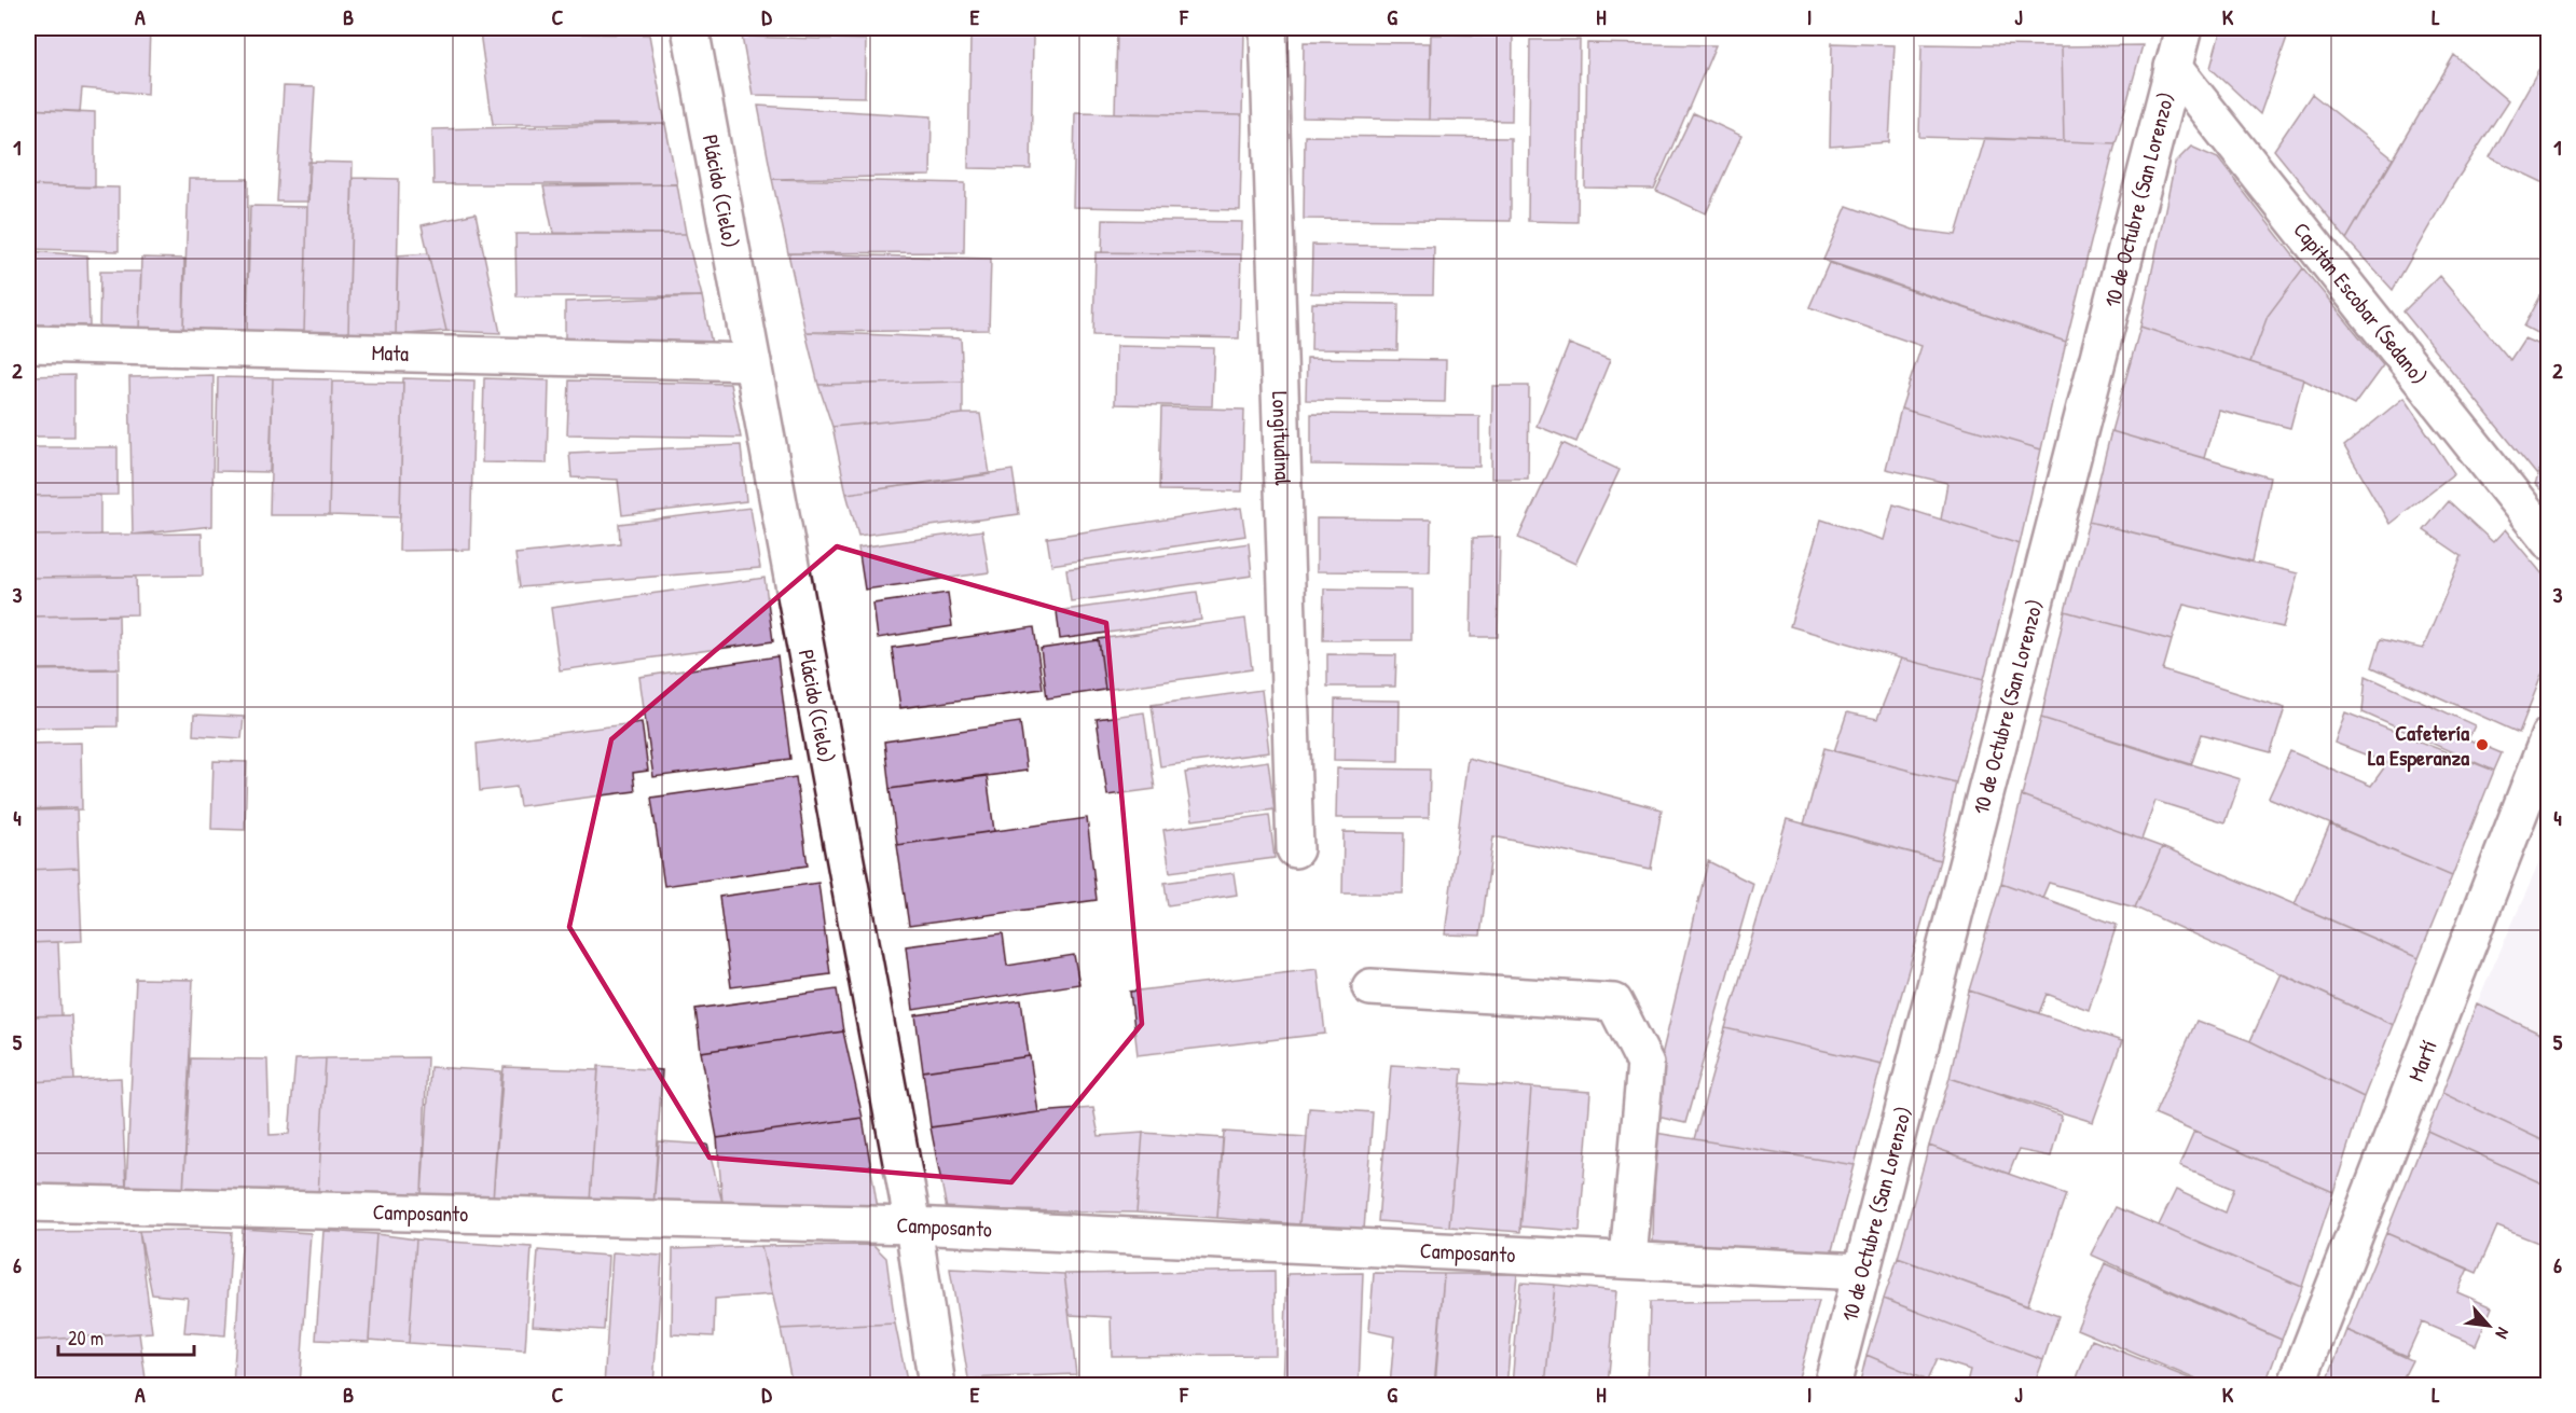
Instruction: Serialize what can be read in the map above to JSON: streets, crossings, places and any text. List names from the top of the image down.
{
  "streets": {
    "street": [
      "Plácido (Cielo)",
      "10 de Octubre (San Lorenzo)",
      "Capitán Escobar (Sedano)",
      "Mata",
      "Longitudinal",
      "Martí",
      "Camposanto"
    ]
  },
  "crossings": [
    ["Plácido (Cielo)", "Mata"],
    ["Plácido (Cielo)", "Camposanto"],
    ["10 de Octubre (San Lorenzo)", "Capitán Escobar (Sedano)"],
    ["10 de Octubre (San Lorenzo)", "Camposanto"]
  ],
  "places": ["Cafetería La Esperanza"],
  "scale_bar": "20 m",
  "north": "bottom right",
  "grid": {
    "columns": [
      "A",
      "B",
      "C",
      "D",
      "E",
      "F",
      "G",
      "H",
      "I",
      "J",
      "K",
      "L"
    ],
    "rows": [
      "1",
      "2",
      "3",
      "4",
      "5",
      "6"
    ]
  }
}
